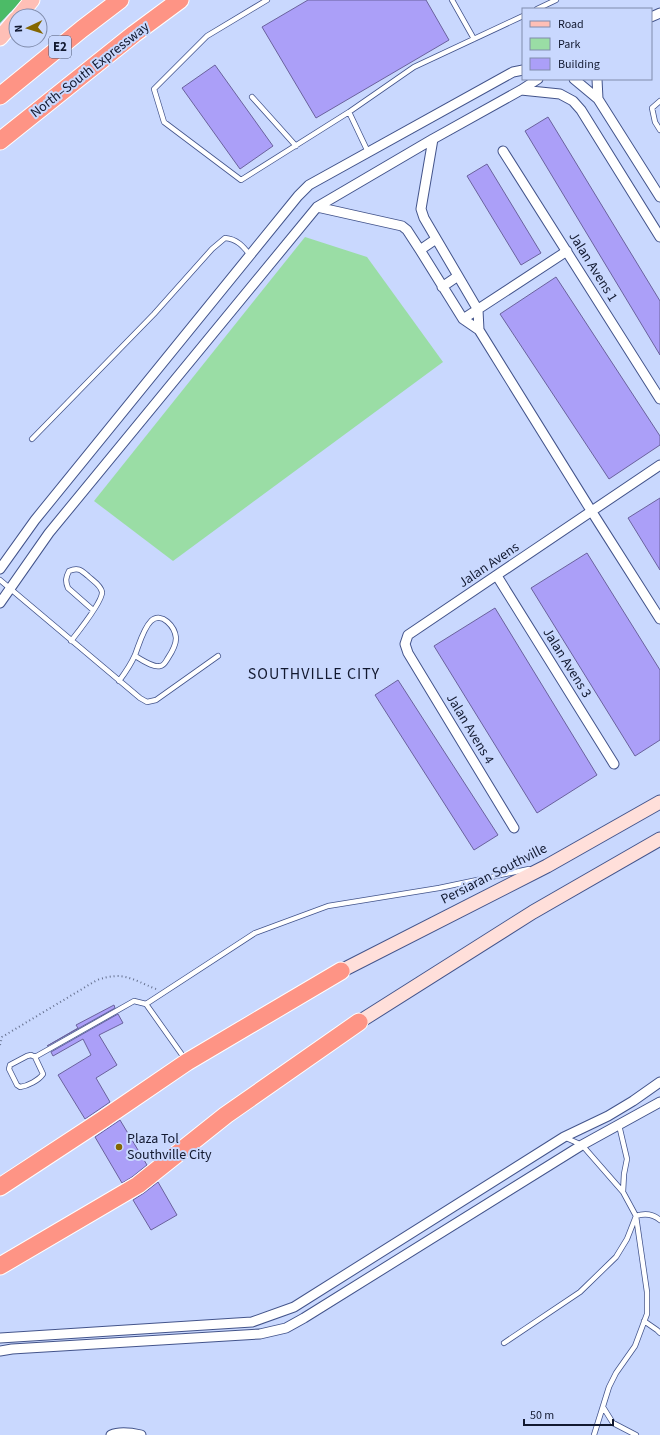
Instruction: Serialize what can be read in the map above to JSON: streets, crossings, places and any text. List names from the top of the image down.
{
  "streets": {
    "highway": ["E2", "North–South Expressway"],
    "main road": ["Persiaran Southville"],
    "street": [
      "Jalan Avens 1",
      "Jalan Avens",
      "Jalan Avens 3",
      "Jalan Avens 4"
    ]
  },
  "crossings": [
    ["Jalan Avens", "Jalan Avens 3"],
    ["Jalan Avens", "Jalan Avens 4"]
  ],
  "districts": ["SOUTHVILLE CITY"],
  "places": ["Plaza Tol Southville City"],
  "legend": ["Road", "Park", "Building"],
  "scale_bar": "50 m",
  "north": "left"
}
